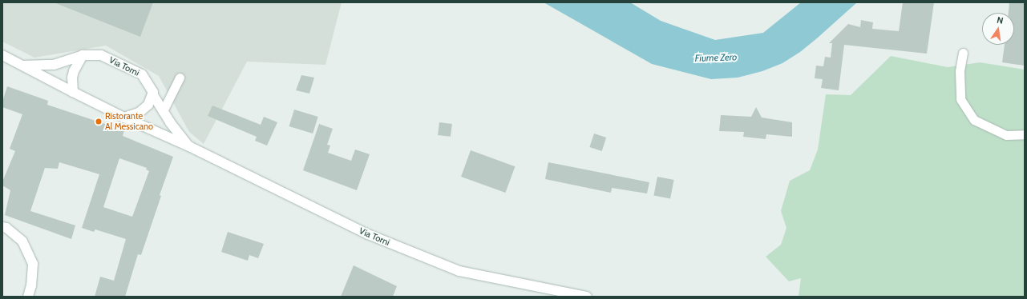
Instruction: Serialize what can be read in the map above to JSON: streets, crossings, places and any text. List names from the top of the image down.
{
  "streets": {
    "main road": ["Via Torni"]
  },
  "water": ["Fiume Zero"],
  "places": ["Ristorante Al Messicano"],
  "north": "top"
}
